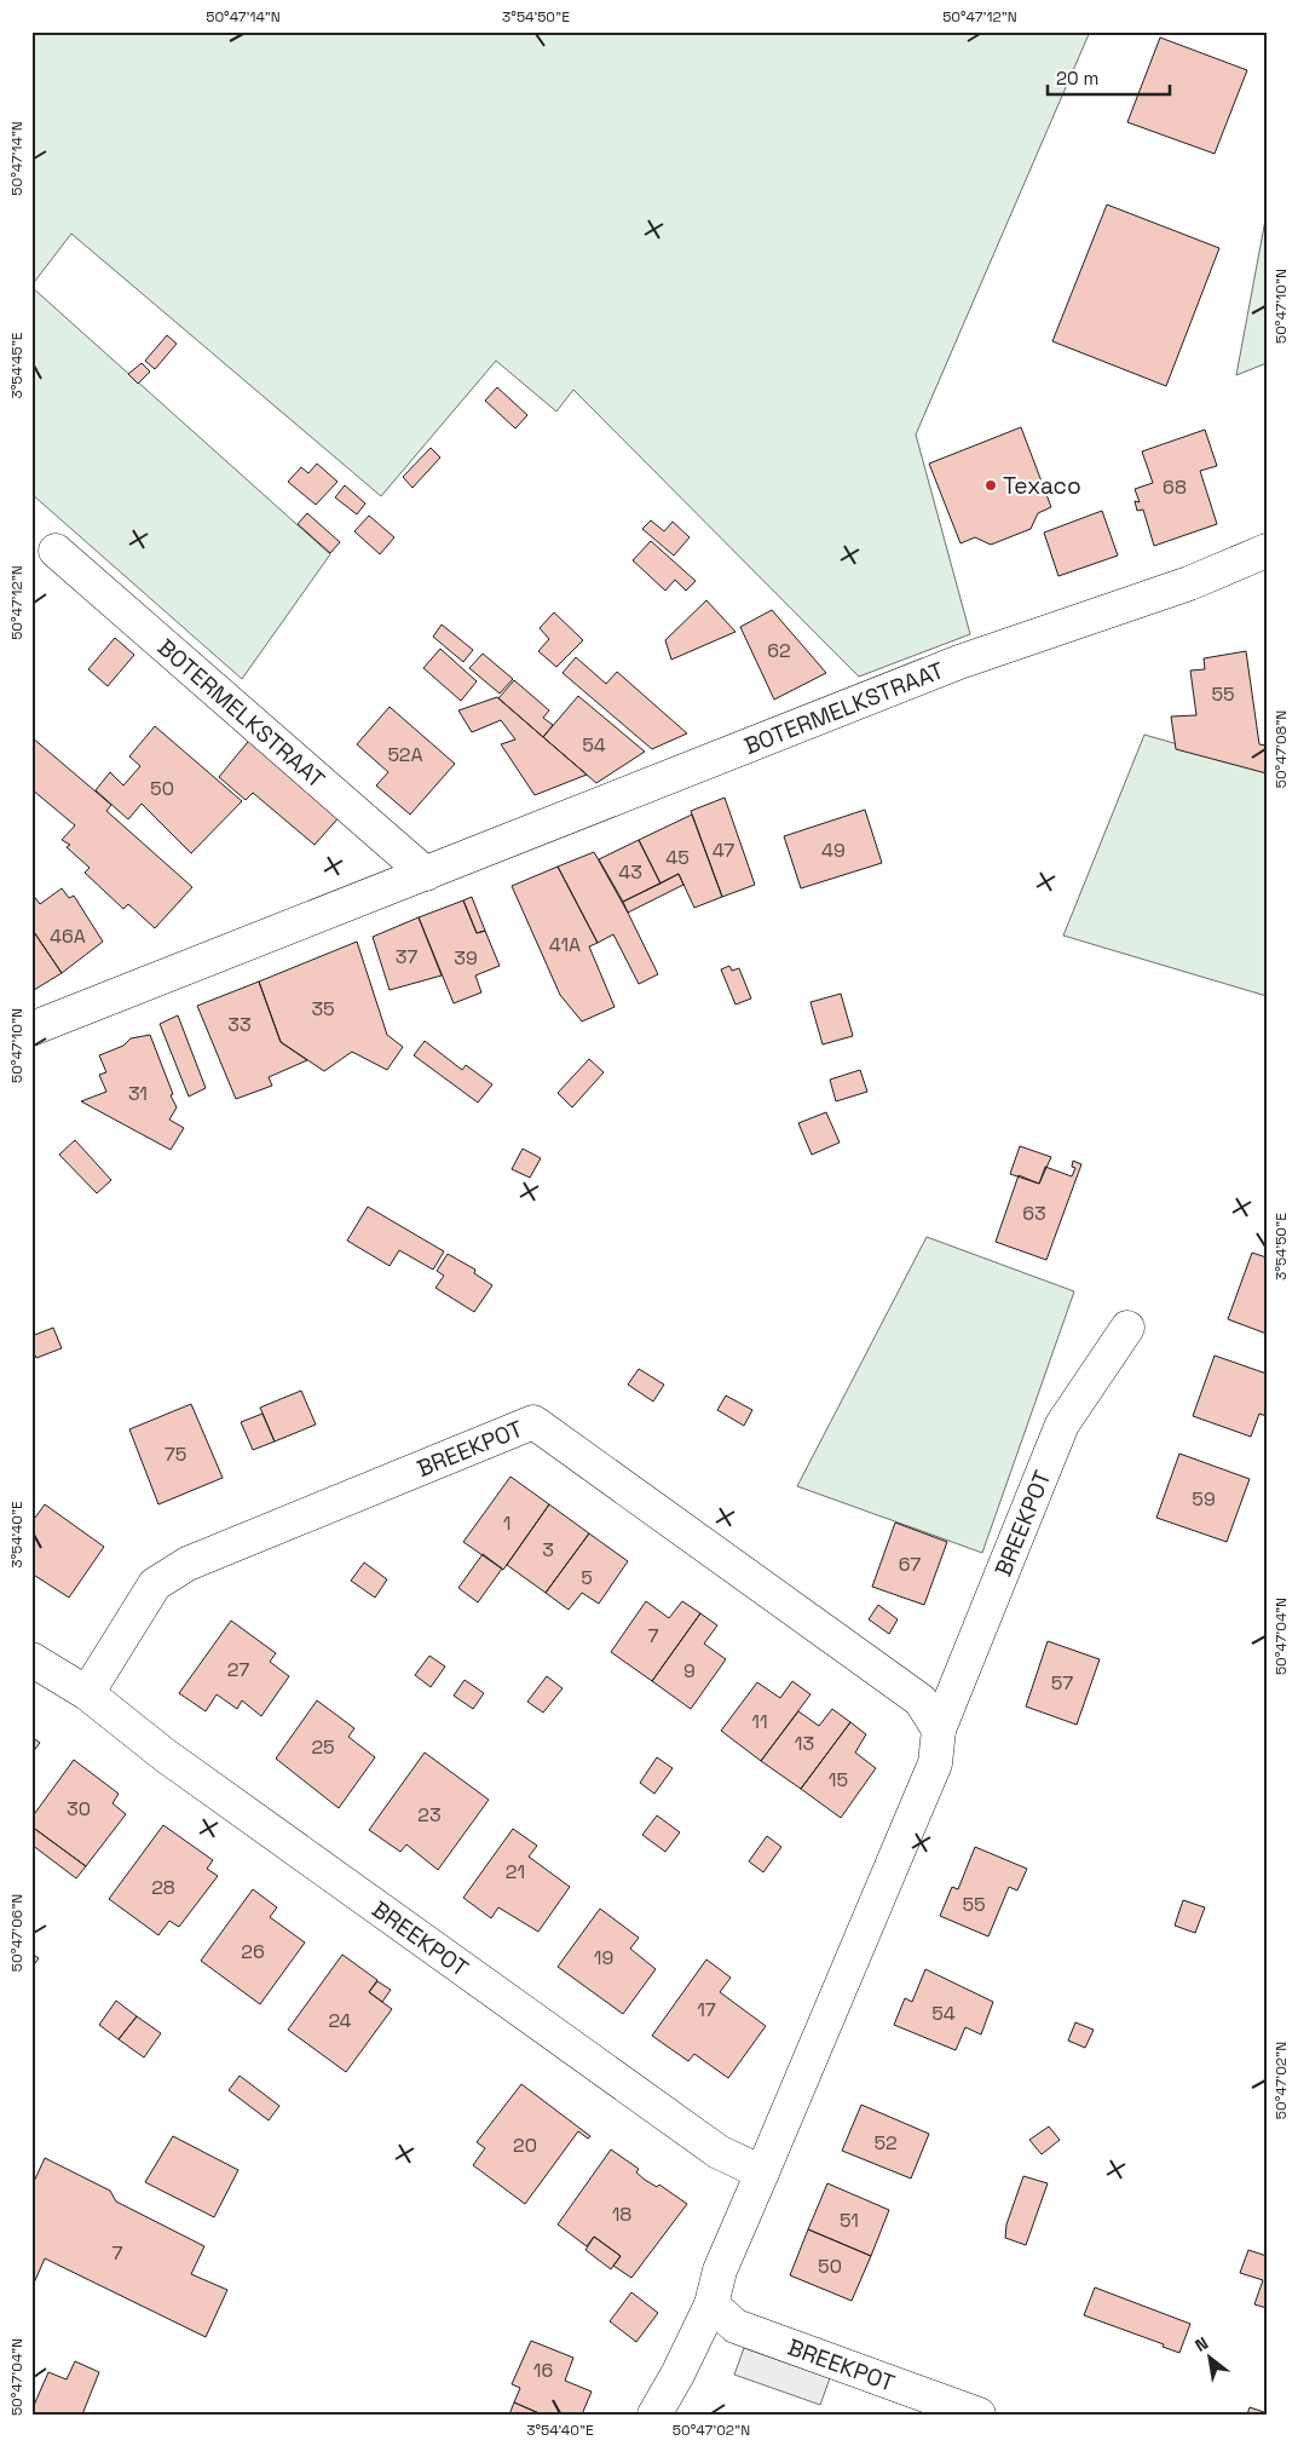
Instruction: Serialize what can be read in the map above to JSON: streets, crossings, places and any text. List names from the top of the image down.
{
  "streets": {
    "street": ["BOTERMELKSTRAAT", "BREEKPOT"]
  },
  "places": ["Texaco"],
  "house_numbers": [
    "68",
    "62",
    "55",
    "54",
    "52A",
    "50",
    "47",
    "49",
    "45",
    "43",
    "46A",
    "41A",
    "37",
    "39",
    "35",
    "33",
    "31",
    "63",
    "75",
    "59",
    "1",
    "3",
    "67",
    "5",
    "7",
    "27",
    "9",
    "57",
    "11",
    "13",
    "25",
    "15",
    "30",
    "23",
    "21",
    "28",
    "55",
    "26",
    "19",
    "17",
    "54",
    "24",
    "52",
    "20",
    "18",
    "51",
    "7",
    "50",
    "16"
  ],
  "scale_bar": "20 m",
  "north": "top left",
  "coordinates": [
    "50°47'14\"N",
    "3°54'50\"E",
    "50°47'12\"N",
    "50°47'10\"N",
    "3°54'45\"E",
    "50°47'08\"N",
    "3°54'40\"E",
    "50°47'04\"N",
    "50°47'06\"N",
    "50°47'02\"N"
  ]
}
